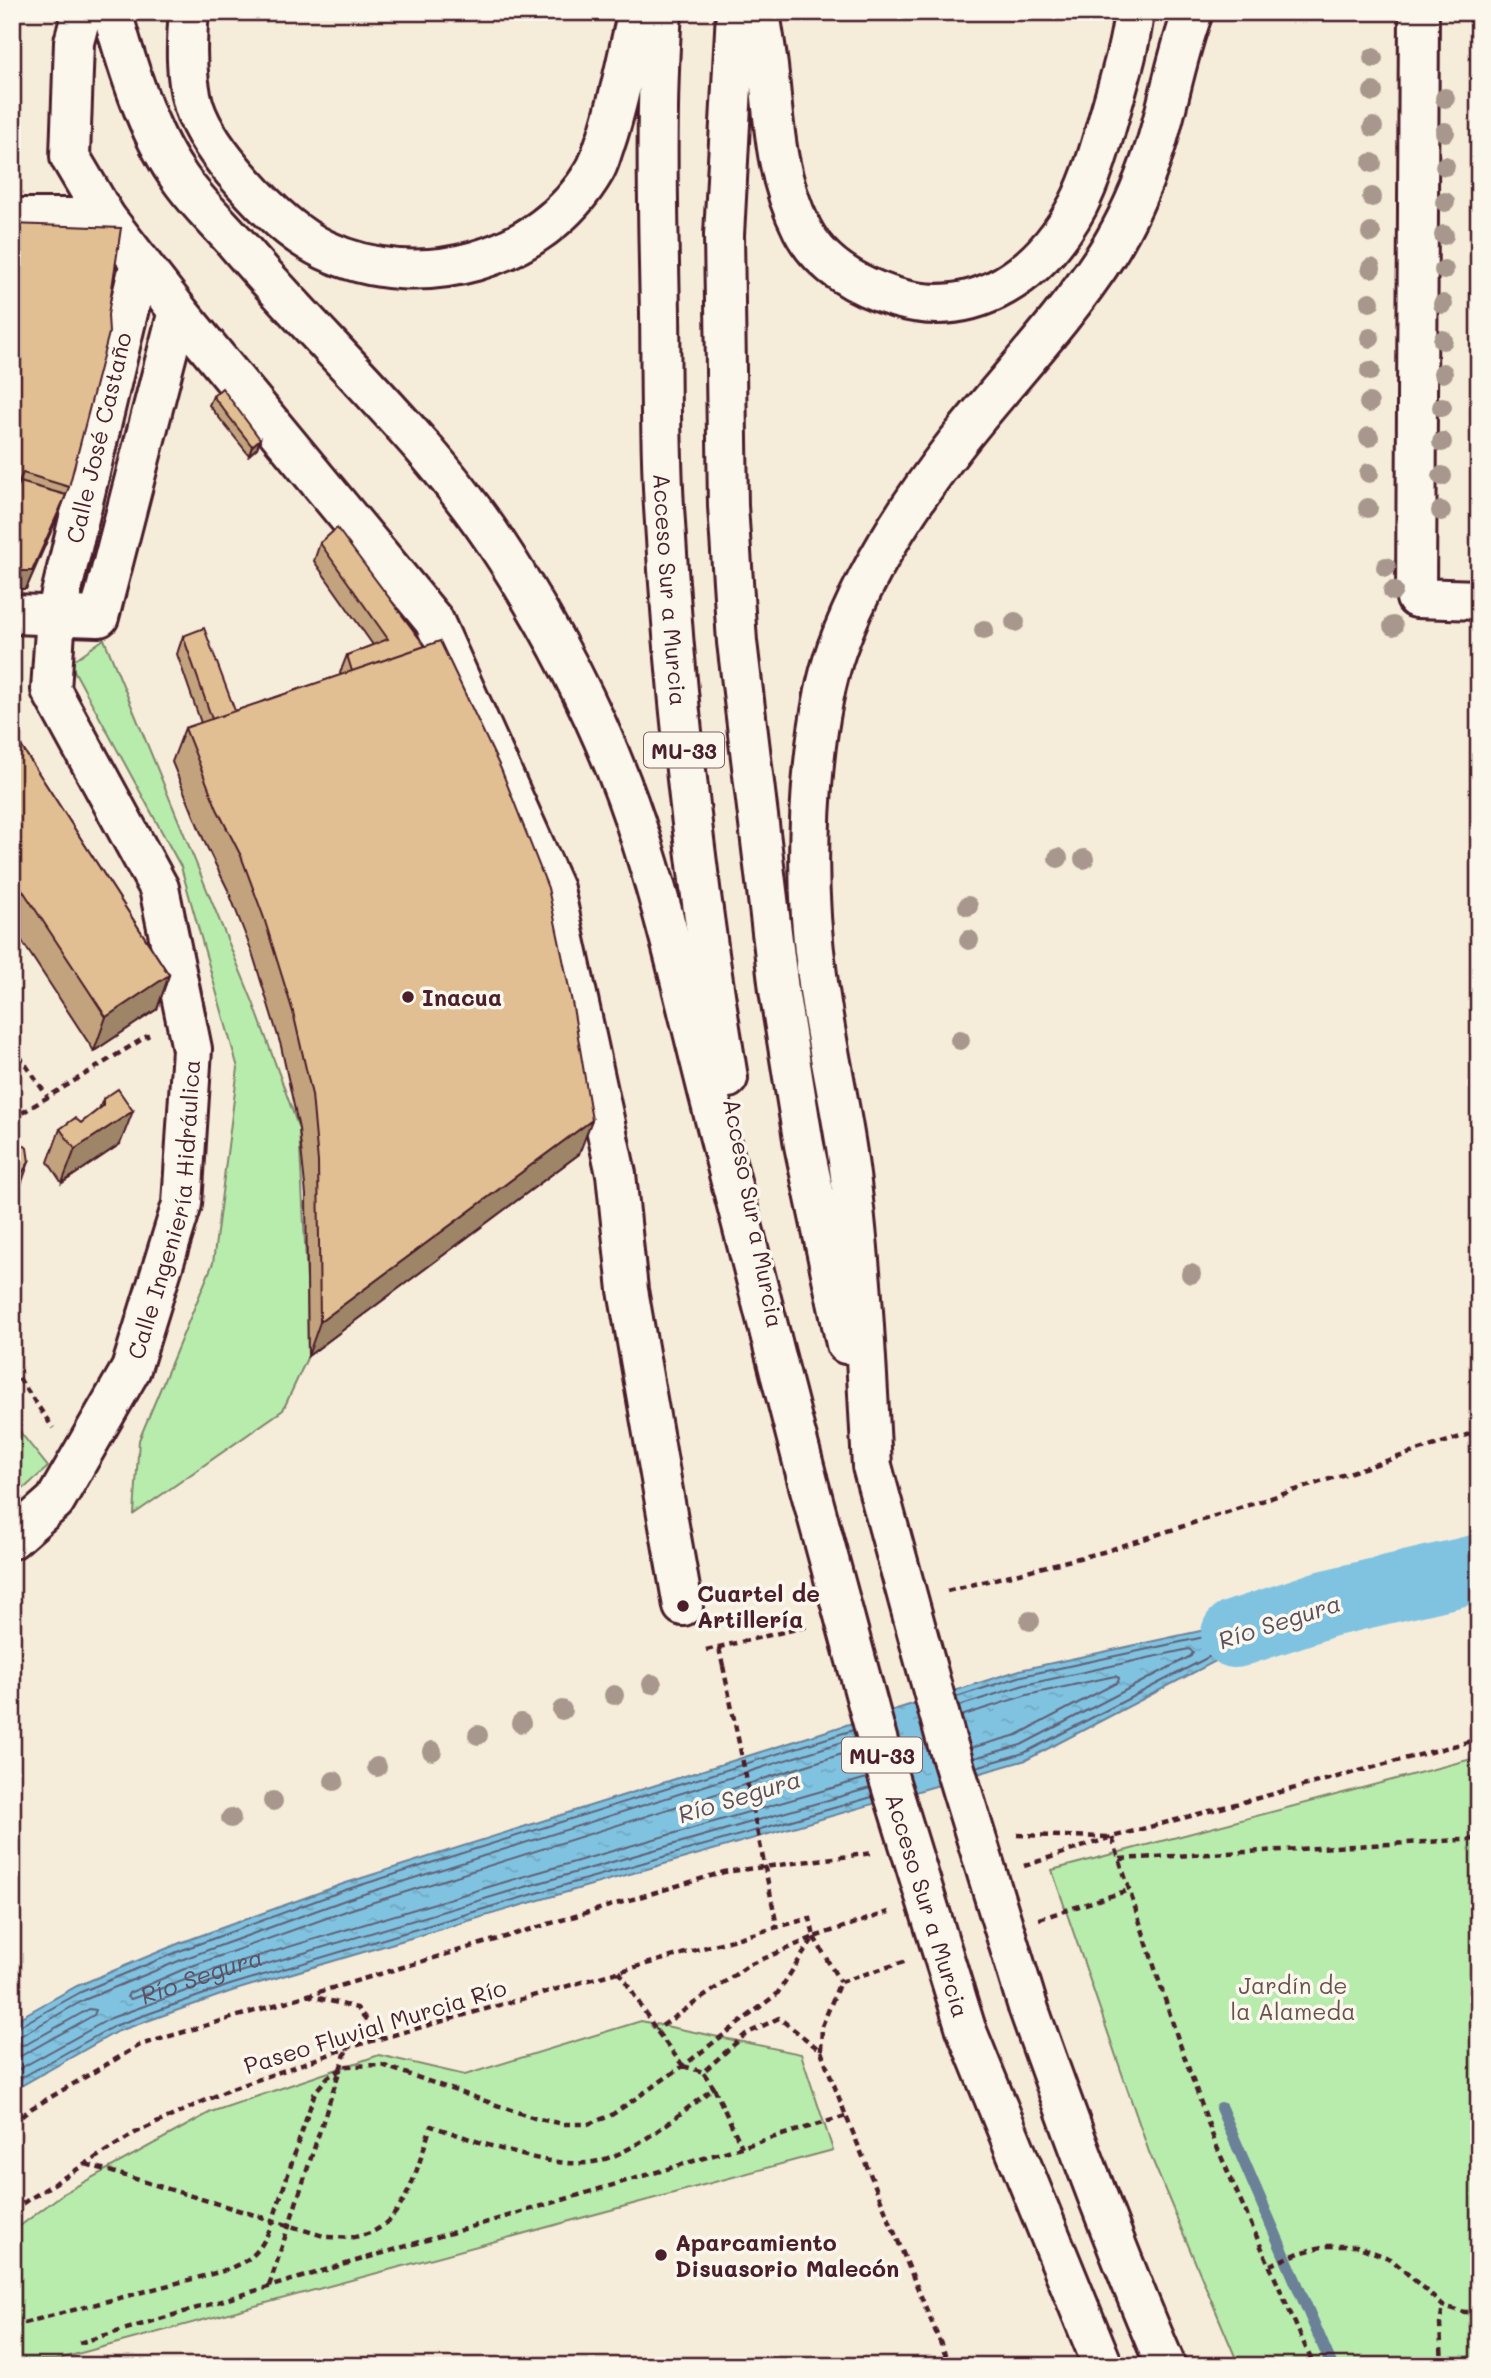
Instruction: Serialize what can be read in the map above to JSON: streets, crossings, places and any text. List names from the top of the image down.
{
  "streets": {
    "main road": [
      "Calle José Castaño",
      "Acceso Sur a Murcia",
      "MU-33",
      "Calle Ingeniería Hidráulica"
    ],
    "path": ["Paseo Fluvial Murcia Río"]
  },
  "crossings": [
    ["Calle José Castaño", "Calle Ingeniería Hidráulica"]
  ],
  "water": ["Río Segura"],
  "parks": ["Jardín de la Alameda"],
  "places": ["Inacua", "Cuartel de Artillería", "Aparcamiento Disuasorio Malecón"]
}
